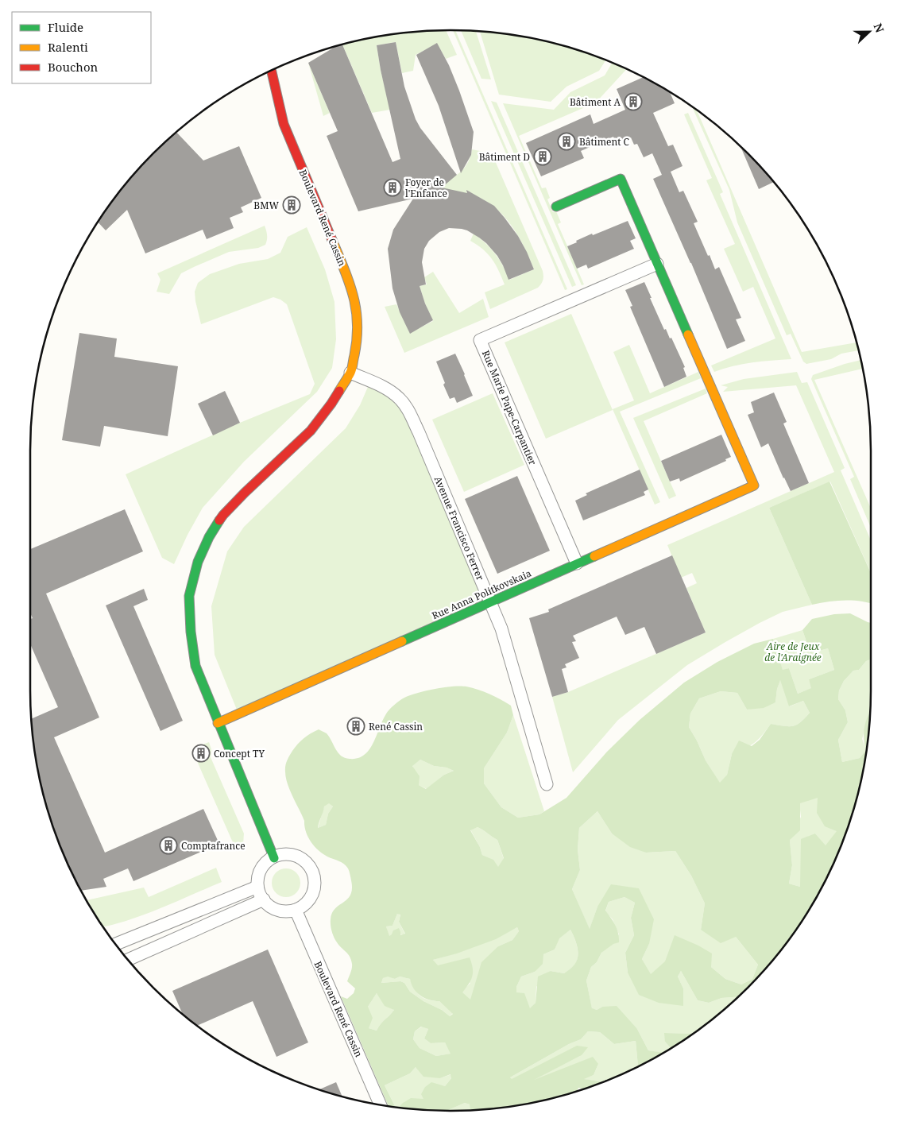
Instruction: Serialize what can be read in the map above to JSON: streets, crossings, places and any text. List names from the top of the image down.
{
  "streets": {
    "street": [
      "Boulevard René Cassin",
      "Rue Marie Pape-Carpantier",
      "Avenue Francisco Ferrer",
      "Rue Anna Politkovskaia"
    ]
  },
  "crossings": [
    ["Boulevard René Cassin", "Avenue Francisco Ferrer"],
    ["Boulevard René Cassin", "Rue Anna Politkovskaia"],
    ["Rue Marie Pape-Carpantier", "Rue Anna Politkovskaia"],
    ["Avenue Francisco Ferrer", "Rue Anna Politkovskaia"]
  ],
  "parks": ["Aire de Jeux de l'Araignée"],
  "places": {
    "building": [
      "Bâtiment A",
      "Bâtiment C",
      "Bâtiment D",
      "Foyer de l'Enfance",
      "BMW",
      "René Cassin",
      "Concept TY",
      "Comptafrance"
    ]
  },
  "legend": ["Fluide", "Ralenti", "Bouchon"],
  "north": "right"
}
